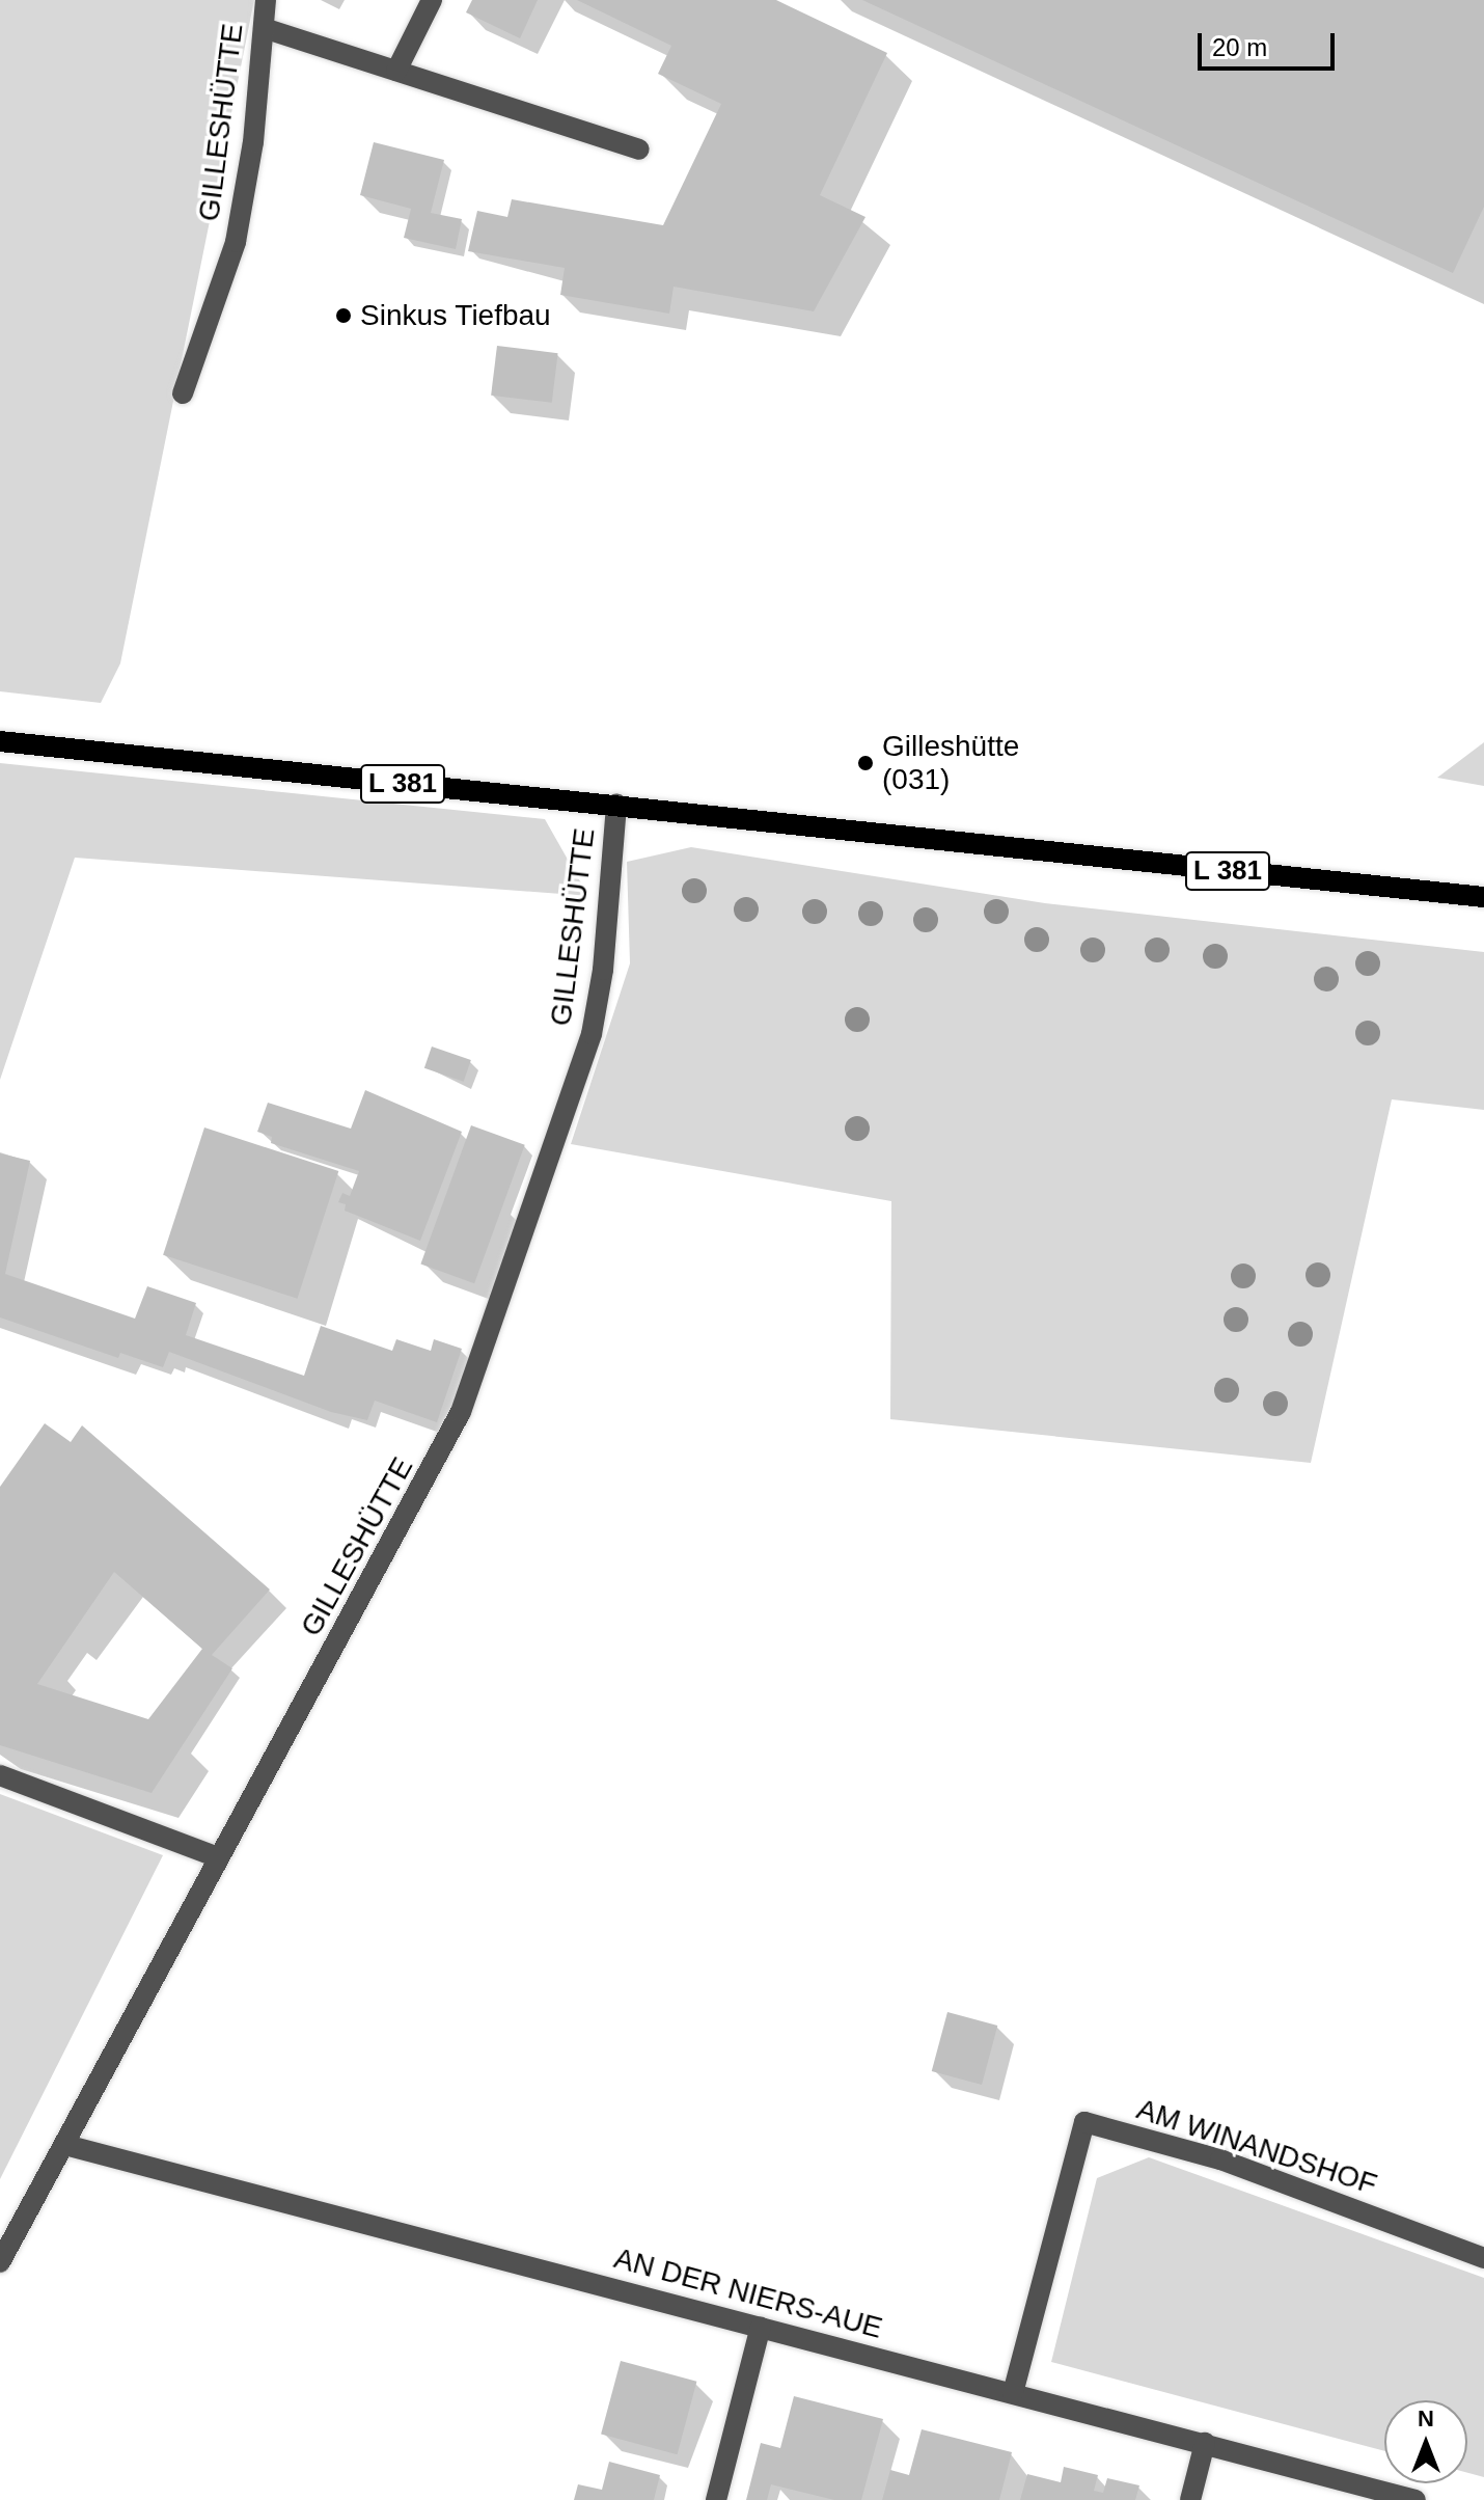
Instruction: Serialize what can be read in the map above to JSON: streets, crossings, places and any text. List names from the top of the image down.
{
  "streets": {
    "main road": ["L 381"],
    "street": ["GILLESHÜTTE", "AM WINANDSHOF", "AN DER NIERS-AUE"]
  },
  "crossings": [
    ["GILLESHÜTTE", "L 381"],
    ["GILLESHÜTTE", "AN DER NIERS-AUE"],
    ["AM WINANDSHOF", "AN DER NIERS-AUE"]
  ],
  "places": ["Sinkus Tiefbau", "Gilleshütte (031)"],
  "scale_bar": "20 m",
  "north": "top"
}
